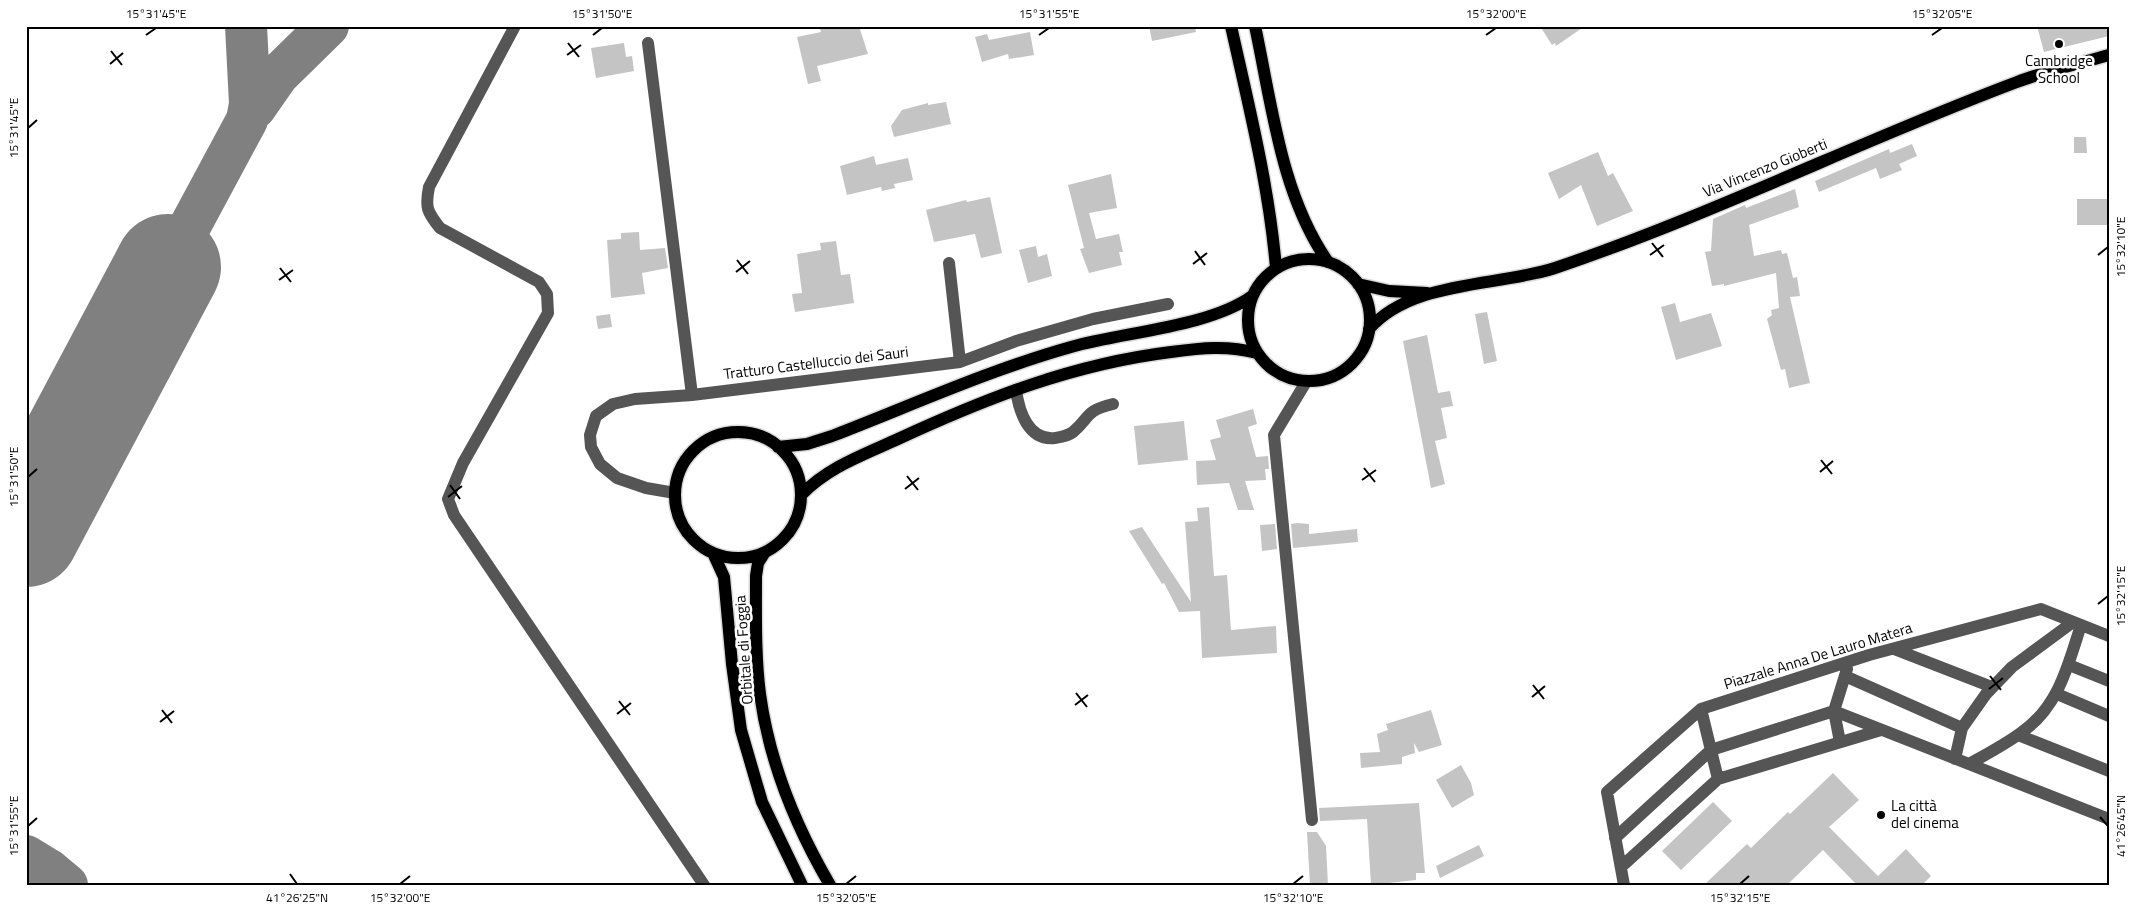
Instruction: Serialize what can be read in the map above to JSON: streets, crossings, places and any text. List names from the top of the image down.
{
  "streets": {
    "main road": ["Via Vincenzo Gioberti", "Orbitale di Foggia"],
    "street": ["Tratturo Castelluccio dei Sauri", "Piazzale Anna De Lauro Matera"]
  },
  "crossings": [
    ["Tratturo Castelluccio dei Sauri", "Orbitale di Foggia"]
  ],
  "places": ["Cambridge School", "La città del cinema"],
  "coordinates": [
    "15°31'45\"E",
    "15°31'50\"E",
    "15°31'55\"E",
    "15°32'00\"E",
    "15°32'05\"E",
    "15°32'10\"E",
    "15°32'15\"E",
    "41°26'45\"N",
    "41°26'25\"N"
  ]
}
